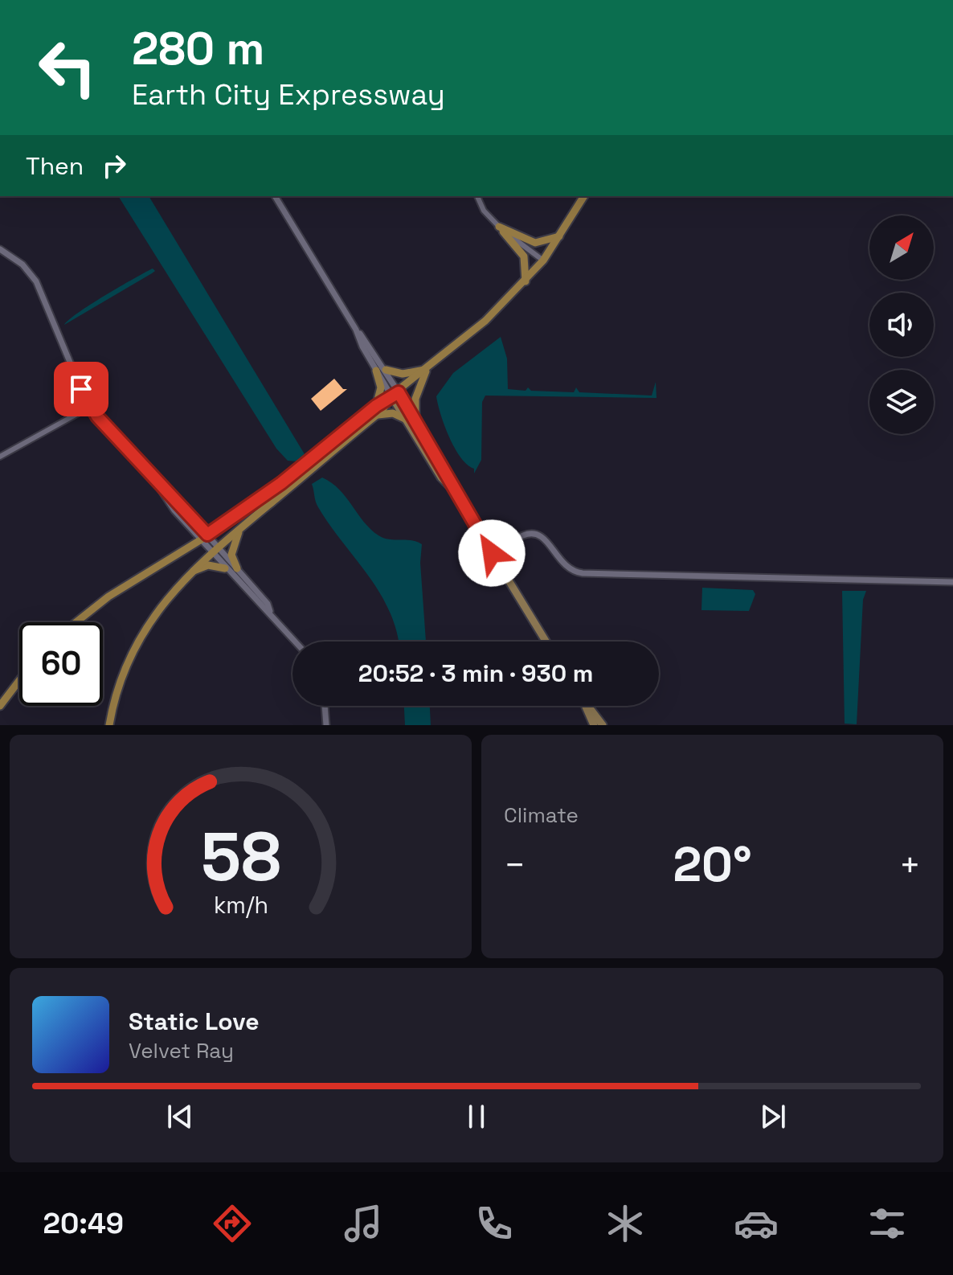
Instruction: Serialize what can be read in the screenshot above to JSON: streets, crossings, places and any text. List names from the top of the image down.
{
  "north": "top right",
  "page": {
    "turn": ["280 m", "Earth City Expressway"],
    "then": "Then",
    "limit": "60",
    "trip": "20:52 · 3 min · 930 m",
    "tile": "Climate",
    "heat": ["−", "20°", "+"],
    "song": ["Static Love", "Velvet Ray"],
    "tabs": "20:49",
    "gauge": ["58", "km/h"]
  }
}
